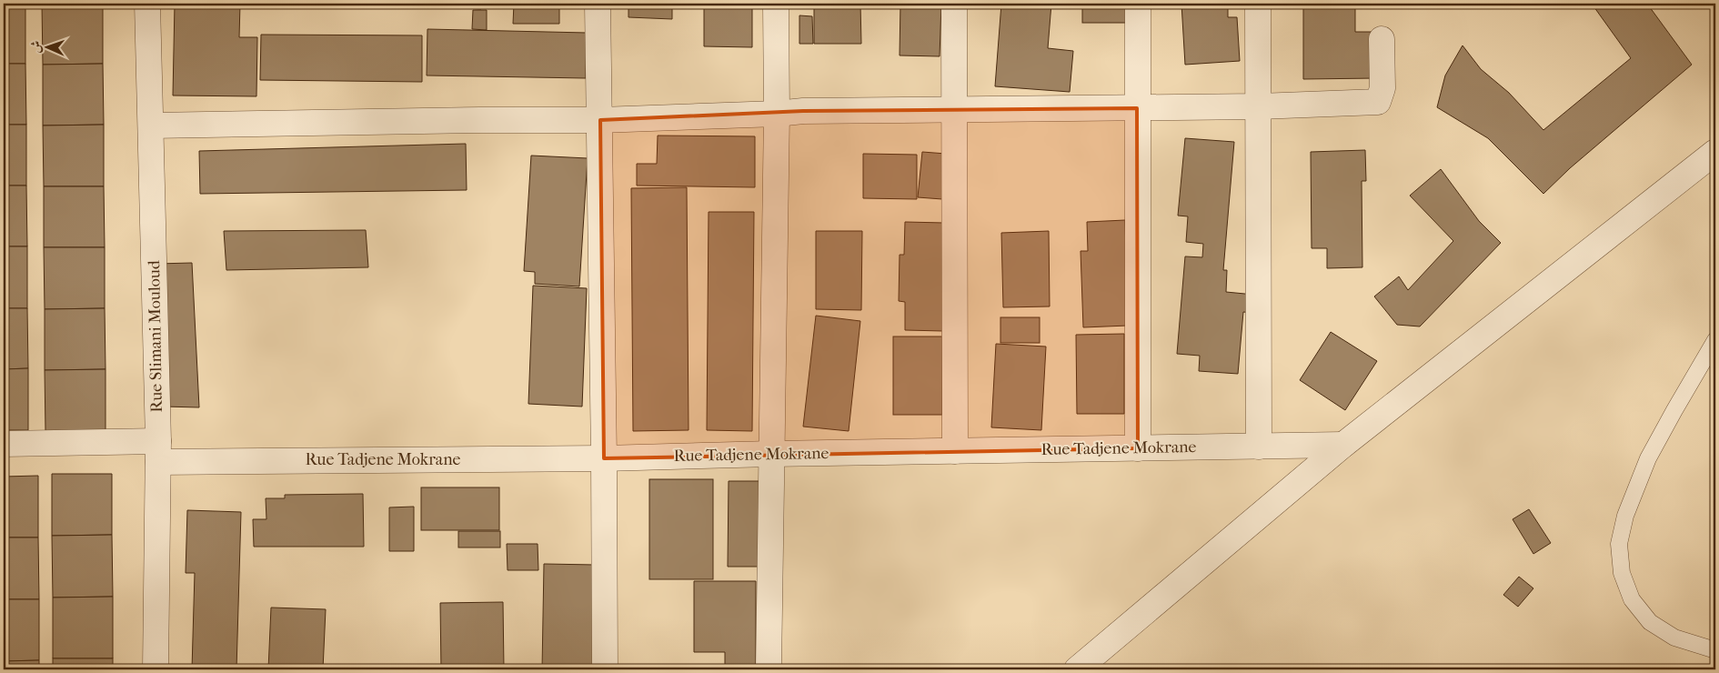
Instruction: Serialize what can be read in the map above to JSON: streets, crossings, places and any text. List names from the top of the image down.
{
  "streets": {
    "street": ["Rue Slimani Mouloud", "Rue Tadjene Mokrane"]
  },
  "crossings": [
    ["Rue Slimani Mouloud", "Rue Tadjene Mokrane"]
  ],
  "north": "left"
}
